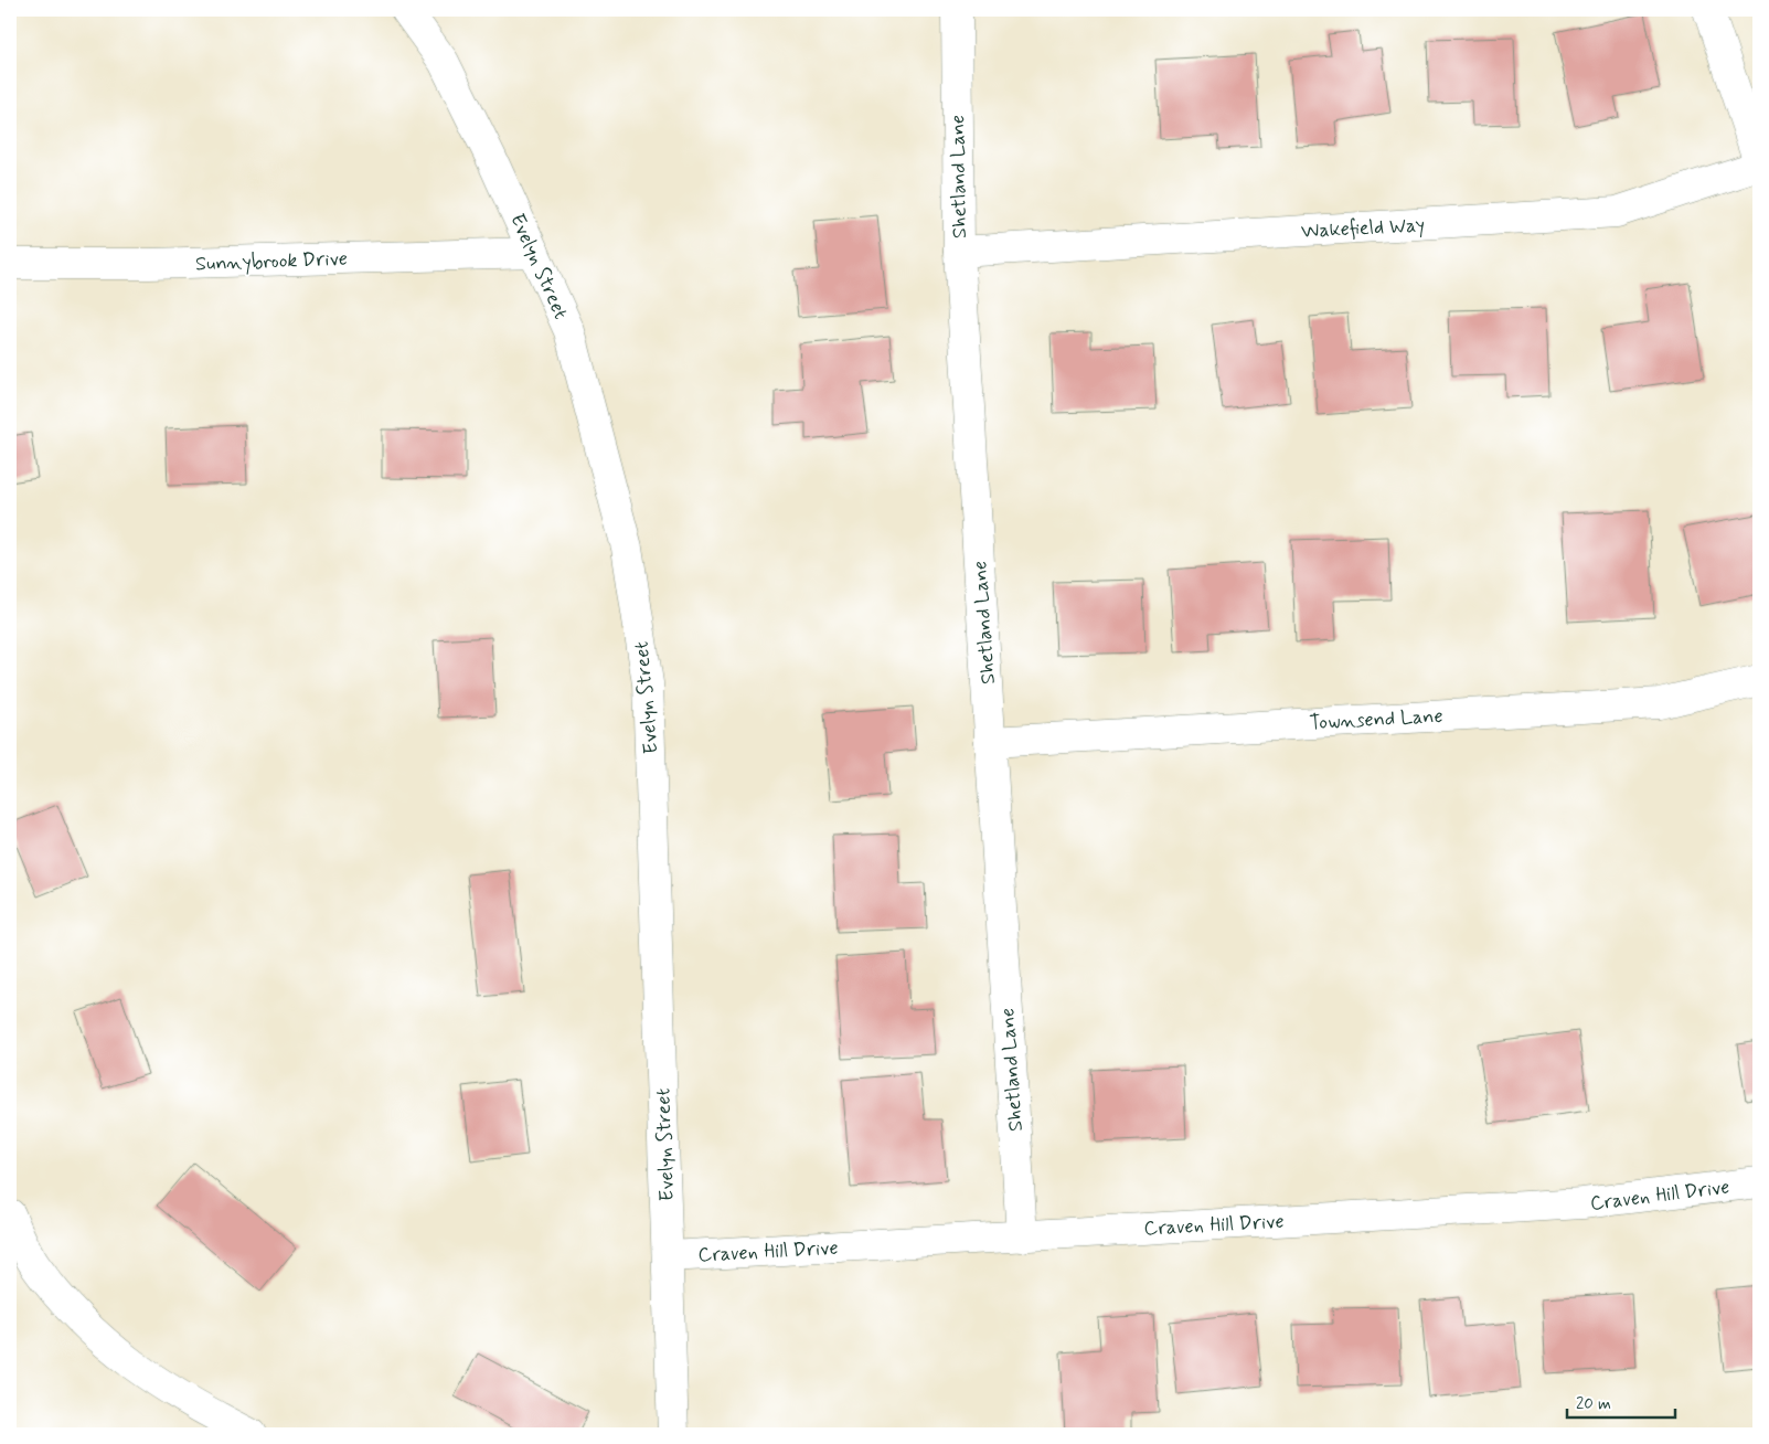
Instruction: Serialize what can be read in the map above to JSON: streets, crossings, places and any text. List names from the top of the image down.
{
  "streets": {
    "street": [
      "Shetland Lane",
      "Wakefield Way",
      "Sunnybrook Drive",
      "Evelyn Street",
      "Townsend Lane",
      "Craven Hill Drive"
    ]
  },
  "crossings": [
    ["Shetland Lane", "Wakefield Way"],
    ["Shetland Lane", "Townsend Lane"],
    ["Shetland Lane", "Craven Hill Drive"],
    ["Sunnybrook Drive", "Evelyn Street"],
    ["Evelyn Street", "Craven Hill Drive"]
  ],
  "scale_bar": "20 m"
}
